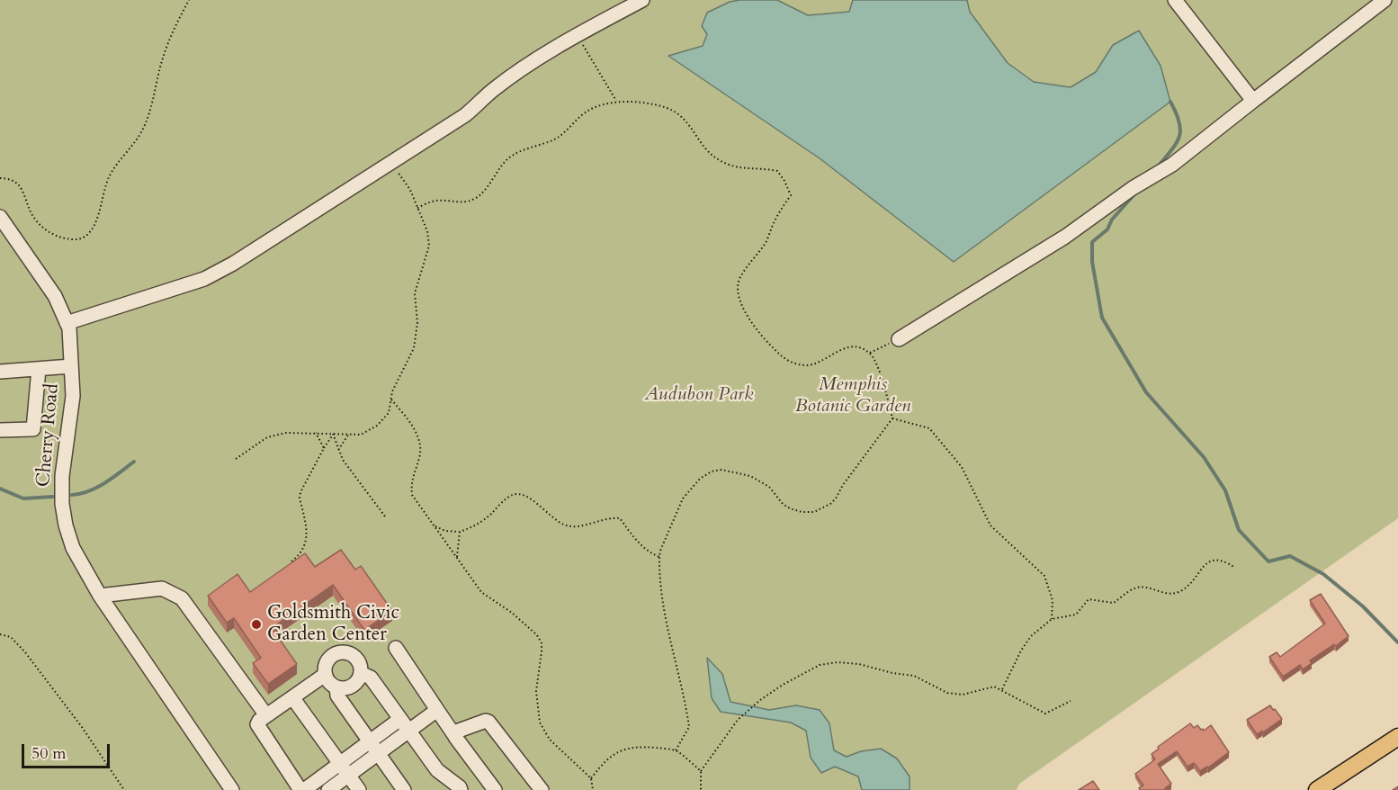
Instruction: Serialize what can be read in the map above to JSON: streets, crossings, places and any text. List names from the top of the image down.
{
  "streets": {
    "street": ["Cherry Road"]
  },
  "parks": ["Memphis Botanic Garden", "Audubon Park"],
  "places": ["Goldsmith Civic Garden Center"],
  "scale_bar": "50 m"
}
